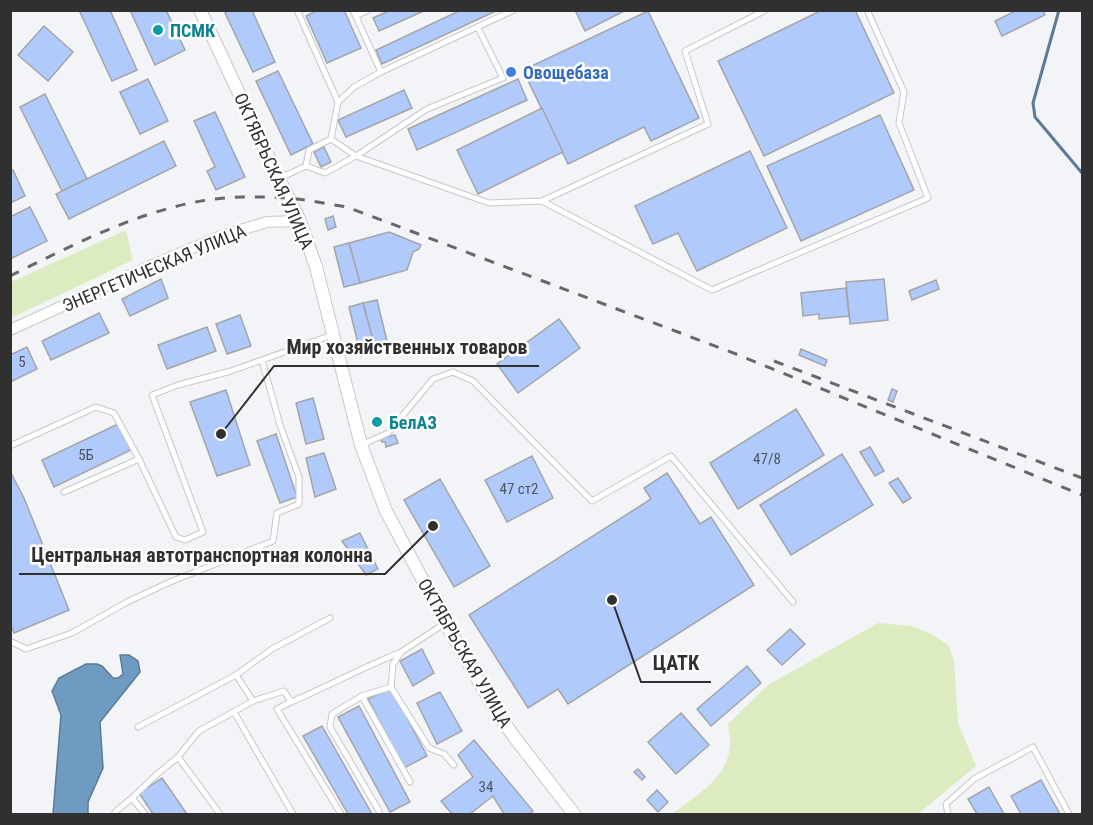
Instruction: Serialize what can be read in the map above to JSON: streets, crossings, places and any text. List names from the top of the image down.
{
  "streets": {
    "street": ["ОКТЯБРЬСКАЯ УЛИЦА", "ЭНЕРГЕТИЧЕСКАЯ УЛИЦА"]
  },
  "crossings": [
    ["ОКТЯБРЬСКАЯ УЛИЦА", "ЭНЕРГЕТИЧЕСКАЯ УЛИЦА"]
  ],
  "places": [
    "ПСМК",
    "Овощебаза",
    "БелАЗ",
    "Мир хозяйственных товаров",
    "Центральная автотранспортная колонна",
    "ЦАТК"
  ],
  "house_numbers": [
    "5",
    "5Б",
    "47/8",
    "47 ст2",
    "34"
  ]
}
